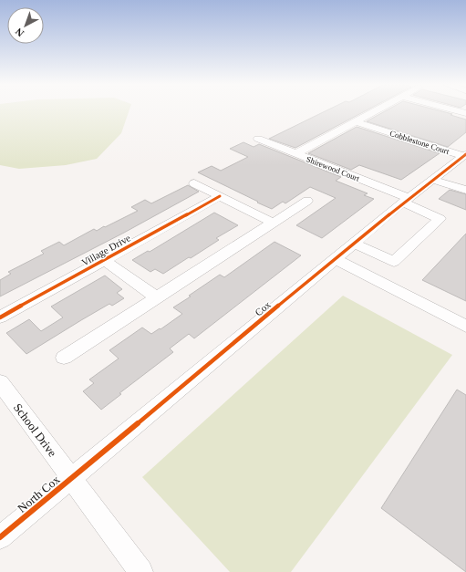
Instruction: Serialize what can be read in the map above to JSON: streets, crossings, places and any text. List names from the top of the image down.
{
  "streets": {
    "street": [
      "Cobblestone Court",
      "Shirewood Court",
      "Village Drive",
      "Cox",
      "School Drive",
      "North Cox"
    ]
  },
  "crossings": [
    ["Cobblestone Court", "Cox"],
    ["Shirewood Court", "Cox"],
    ["Cox", "School Drive"],
    ["Cox", "North Cox"],
    ["School Drive", "North Cox"]
  ],
  "north": "bottom left"
}
